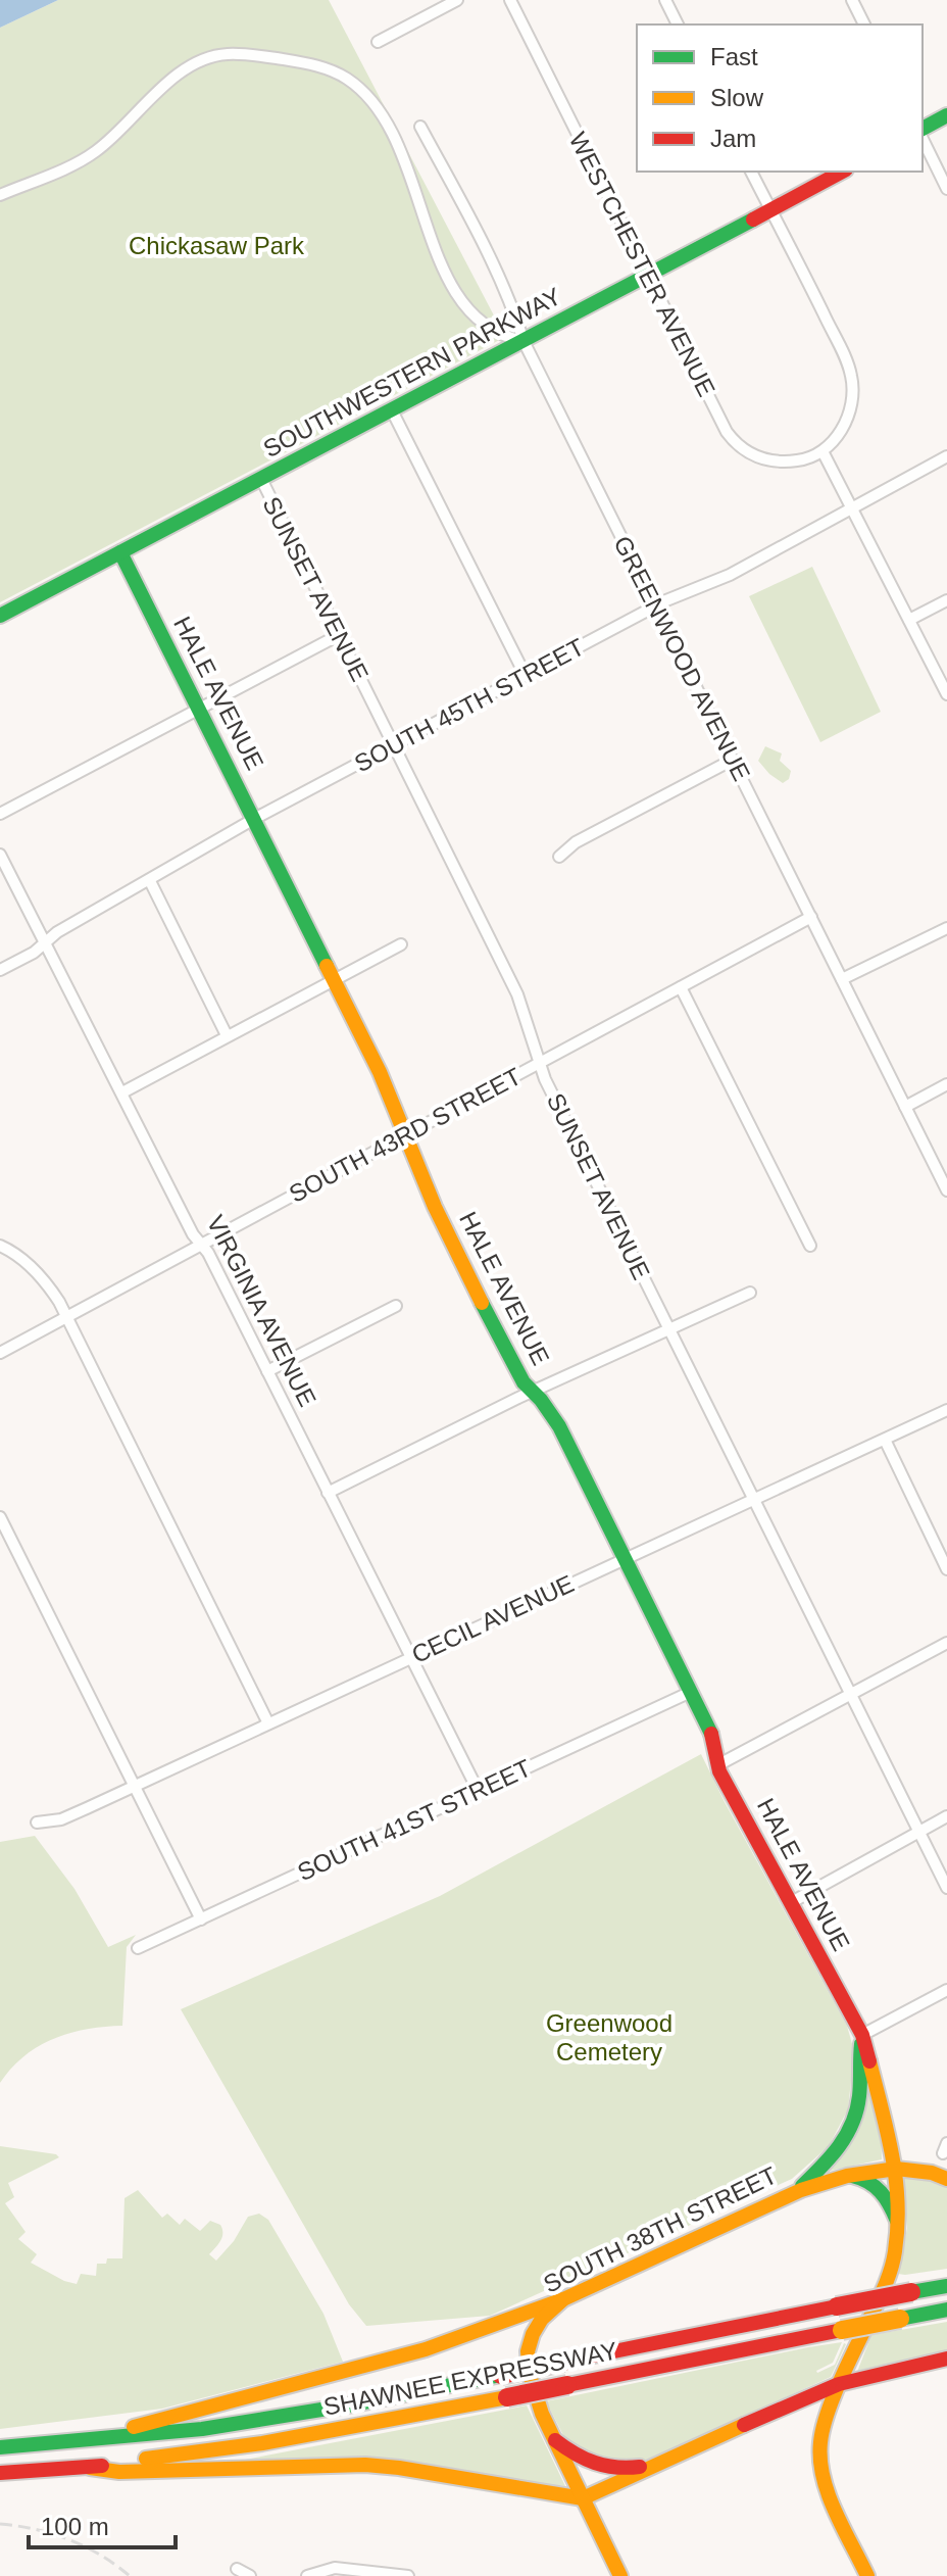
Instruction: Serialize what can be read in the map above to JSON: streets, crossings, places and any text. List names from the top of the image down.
{
  "streets": {
    "main road": [
      "SOUTHWESTERN PARKWAY",
      "HALE AVENUE",
      "SOUTH 38TH STREET",
      "SHAWNEE EXPRESSWAY"
    ],
    "street": [
      "WESTCHESTER AVENUE",
      "SUNSET AVENUE",
      "GREENWOOD AVENUE",
      "SOUTH 45TH STREET",
      "SOUTH 43RD STREET",
      "VIRGINIA AVENUE",
      "CECIL AVENUE",
      "SOUTH 41ST STREET"
    ]
  },
  "crossings": [
    ["WESTCHESTER AVENUE", "SOUTHWESTERN PARKWAY"],
    ["SOUTHWESTERN PARKWAY", "SUNSET AVENUE"],
    ["SOUTHWESTERN PARKWAY", "GREENWOOD AVENUE"],
    ["SOUTHWESTERN PARKWAY", "HALE AVENUE"],
    ["SUNSET AVENUE", "SOUTH 45TH STREET"],
    ["SUNSET AVENUE", "SOUTH 43RD STREET"],
    ["SUNSET AVENUE", "CECIL AVENUE"],
    ["GREENWOOD AVENUE", "SOUTH 45TH STREET"],
    ["GREENWOOD AVENUE", "SOUTH 43RD STREET"],
    ["HALE AVENUE", "SOUTH 45TH STREET"],
    ["HALE AVENUE", "SOUTH 43RD STREET"],
    ["HALE AVENUE", "CECIL AVENUE"],
    ["HALE AVENUE", "SOUTH 41ST STREET"],
    ["SOUTH 45TH STREET", "VIRGINIA AVENUE"],
    ["SOUTH 43RD STREET", "VIRGINIA AVENUE"],
    ["VIRGINIA AVENUE", "CECIL AVENUE"],
    ["VIRGINIA AVENUE", "SOUTH 41ST STREET"]
  ],
  "parks": ["Chickasaw Park", "Greenwood Cemetery"],
  "legend": ["Fast", "Slow", "Jam"],
  "scale_bar": "100 m"
}
